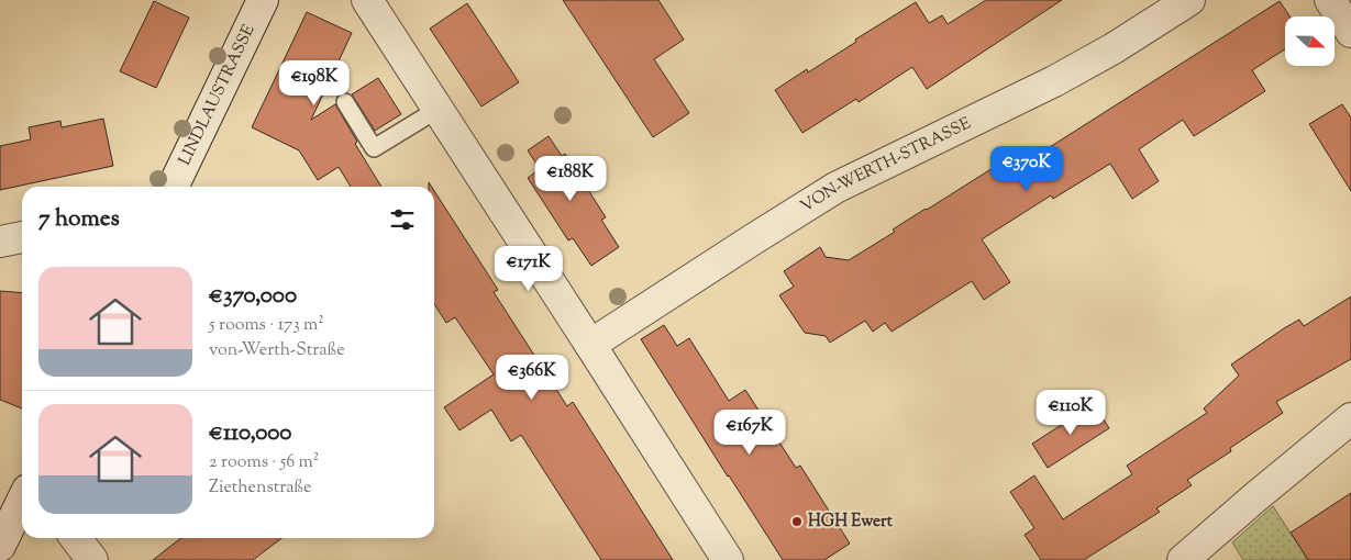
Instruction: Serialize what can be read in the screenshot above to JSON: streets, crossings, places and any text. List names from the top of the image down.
{
  "streets": {
    "street": ["LINDLAUSTRASSE", "VON-WERTH-STRASSE"]
  },
  "places": ["HGH Ewert"],
  "north": "right",
  "page": {
    "price": [
      "€198K",
      "€370K",
      "€188K",
      "€171K",
      "€366K",
      "€110K",
      "€167K"
    ],
    "heading": "7 homes",
    "list": [
      {
        "name": "€370,000",
        "note": "5 rooms · 173 m² · von-Werth-Straße"
      },
      {
        "name": "€110,000",
        "note": "2 rooms · 56 m² · Ziethenstraße"
      }
    ]
  }
}
